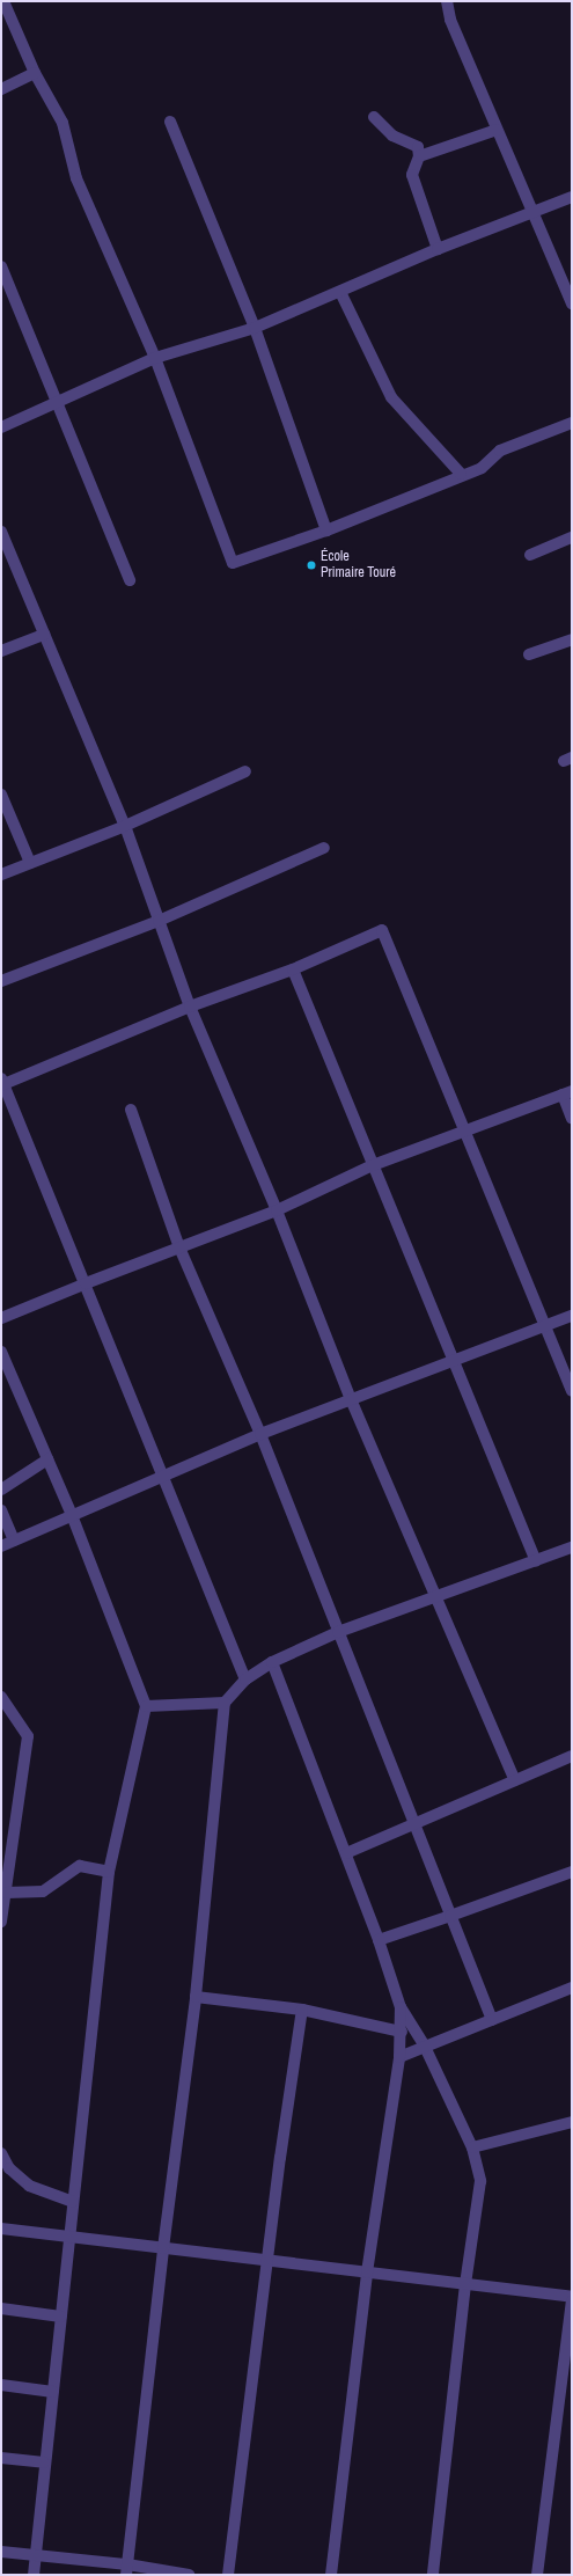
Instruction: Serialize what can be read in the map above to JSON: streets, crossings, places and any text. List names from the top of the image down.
{
  "places": ["École Primaire Touré"]
}
